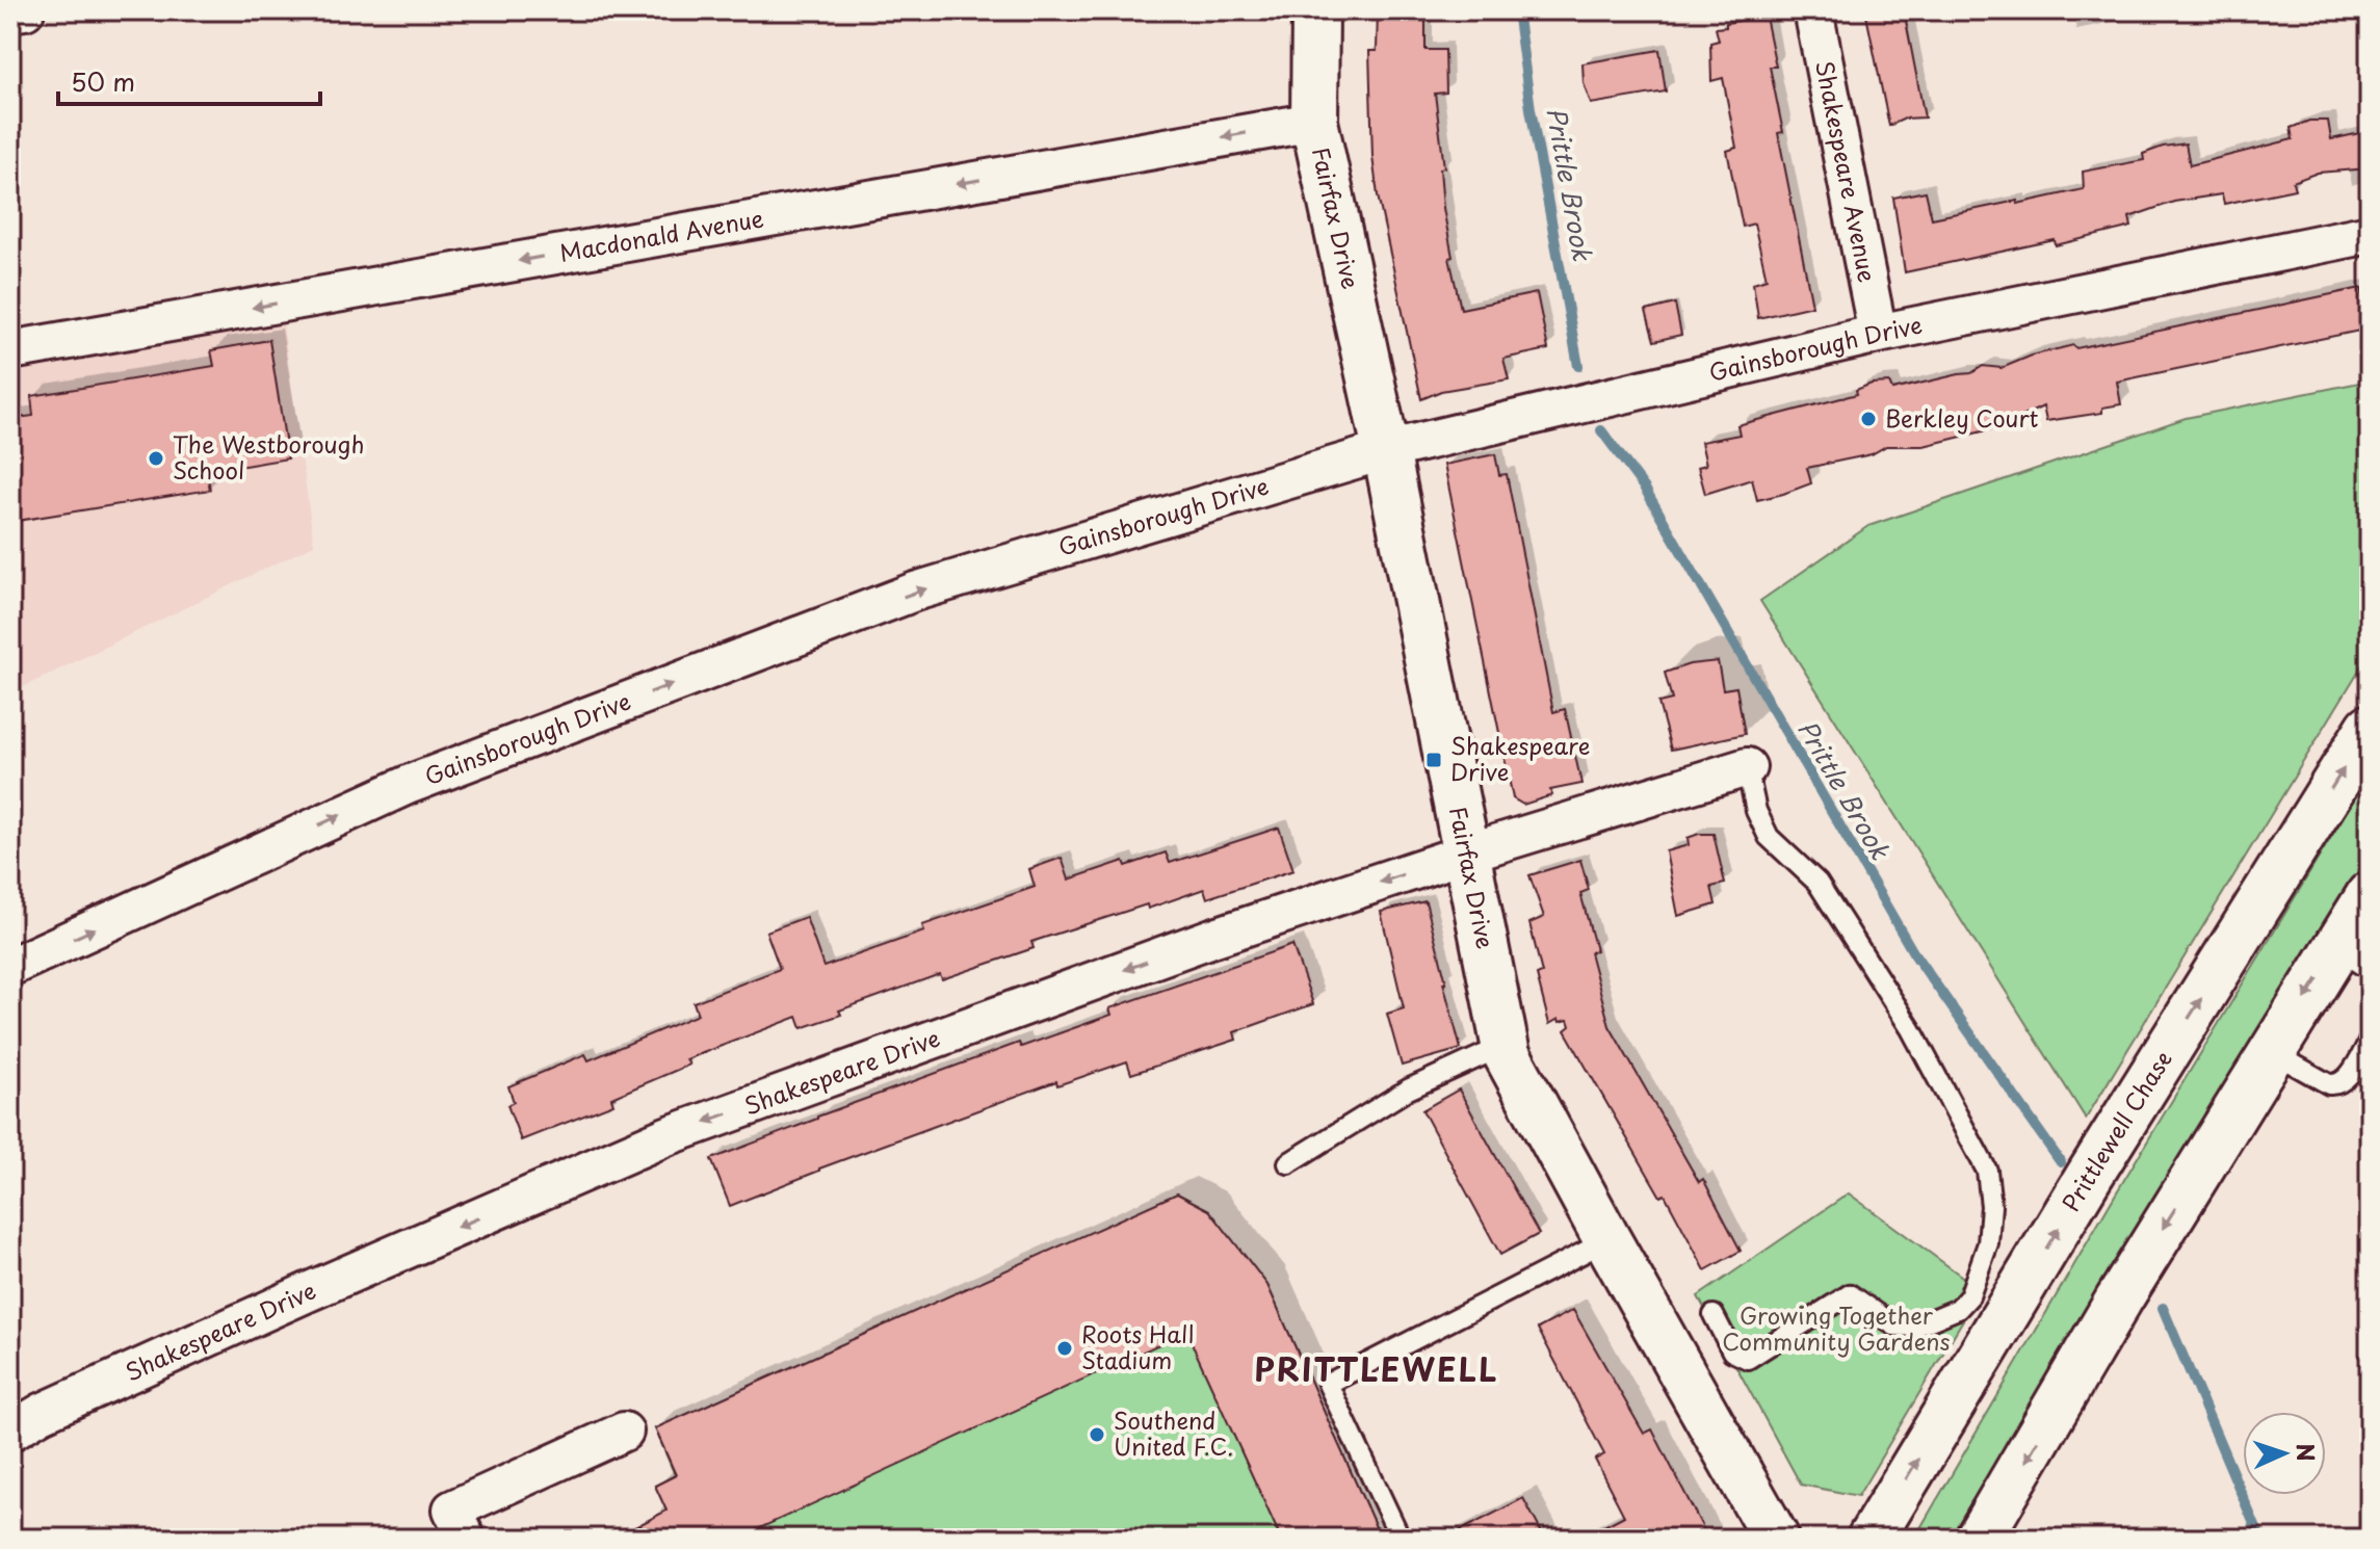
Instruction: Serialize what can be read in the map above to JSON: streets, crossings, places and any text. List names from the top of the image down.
{
  "streets": {
    "street": [
      "Shakespeare Avenue",
      "Fairfax Drive",
      "Macdonald Avenue",
      "Gainsborough Drive",
      "Shakespeare Drive",
      "Prittlewell Chase"
    ]
  },
  "crossings": [
    ["Shakespeare Avenue", "Gainsborough Drive"],
    ["Fairfax Drive", "Macdonald Avenue"],
    ["Fairfax Drive", "Gainsborough Drive"],
    ["Fairfax Drive", "Shakespeare Drive"]
  ],
  "one_way": ["Macdonald Avenue", "Gainsborough Drive", "Shakespeare Drive"],
  "districts": ["PRITTLEWELL"],
  "water": ["Prittle Brook"],
  "parks": ["Growing Together Community Gardens"],
  "places": {
    "other": [
      "Berkley Court",
      "The Westborough School",
      "Roots Hall Stadium",
      "Southend United F.C."
    ],
    "transit": ["Shakespeare Drive"]
  },
  "scale_bar": "50 m",
  "north": "right"
}
